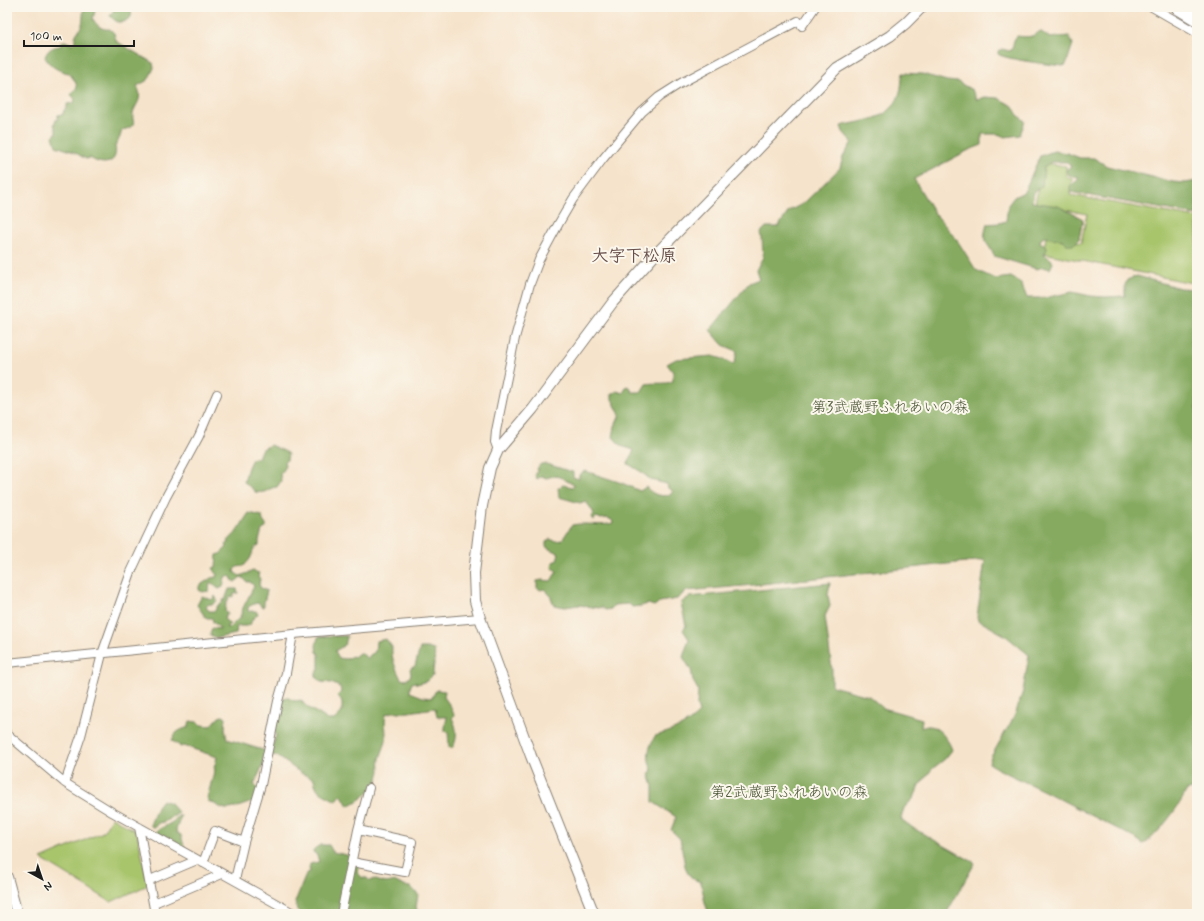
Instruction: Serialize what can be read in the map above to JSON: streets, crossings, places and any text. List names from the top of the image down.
{
  "districts": ["大字下松原"],
  "parks": ["第3武蔵野ふれあいの森", "第2武蔵野ふれあいの森"],
  "scale_bar": "100 m",
  "north": "bottom right"
}
